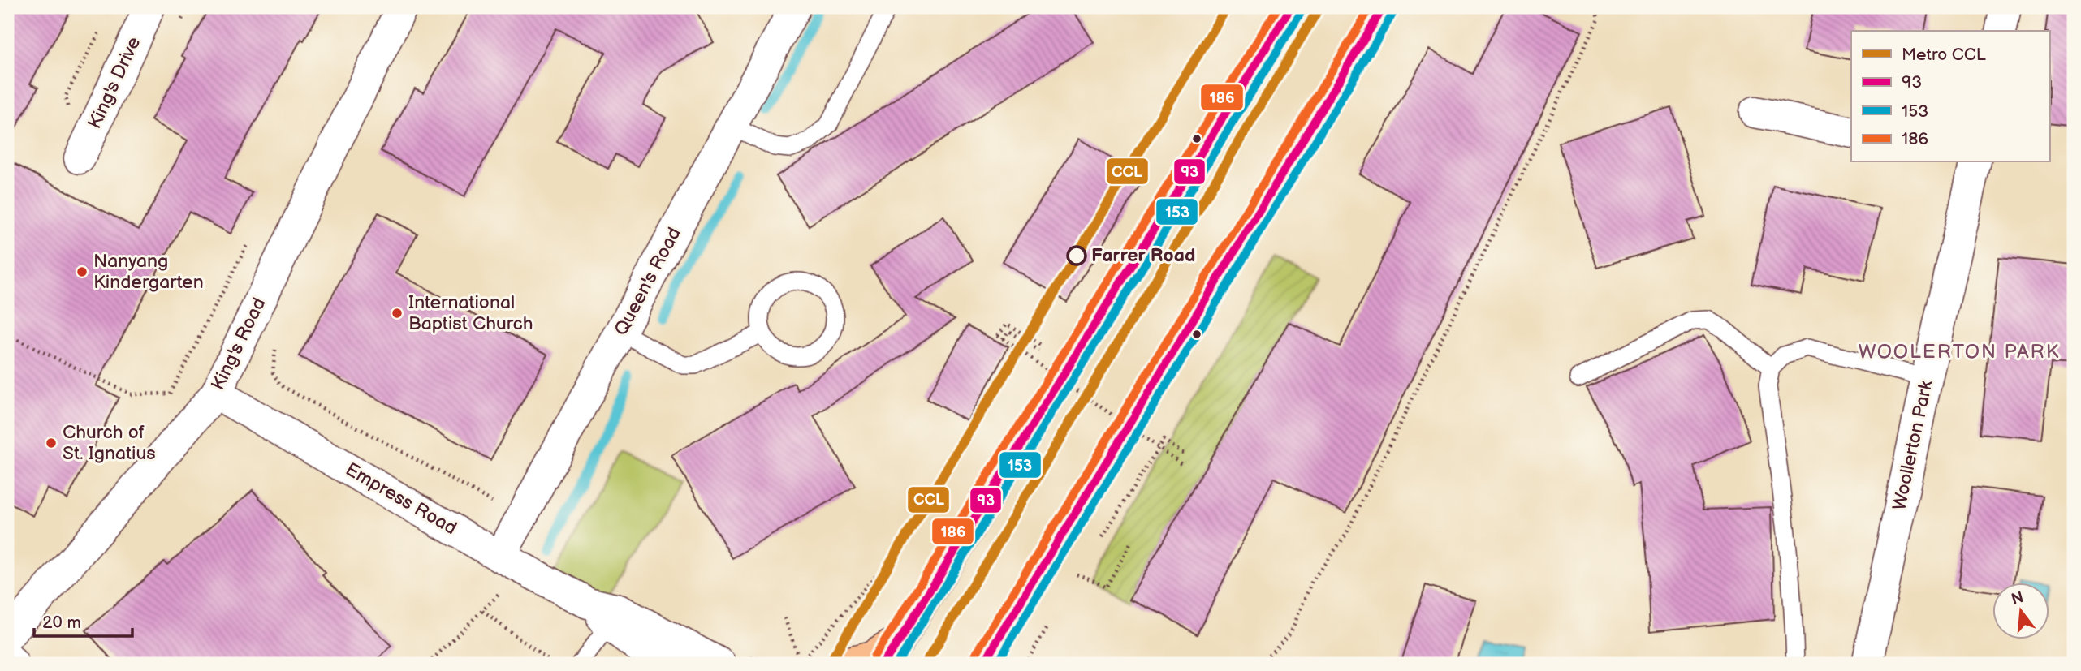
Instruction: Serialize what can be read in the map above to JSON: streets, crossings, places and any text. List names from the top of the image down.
{
  "streets": {
    "street": [
      "King's Drive",
      "Queen's Road",
      "King's Road",
      "Woollerton Park",
      "Empress Road"
    ]
  },
  "crossings": [
    ["Queen's Road", "Empress Road"],
    ["King's Road", "Empress Road"]
  ],
  "districts": ["WOOLERTON PARK"],
  "places": [
    "Farrer Road",
    "Nanyang Kindergarten",
    "International Baptist Church",
    "Church of St. Ignatius"
  ],
  "lines": [
    "metro line CCL",
    "transit line 93",
    "transit line 186",
    "transit line 153"
  ],
  "legend": [
    "Metro CCL",
    "93",
    "153",
    "186"
  ],
  "scale_bar": "20 m",
  "north": "top"
}
